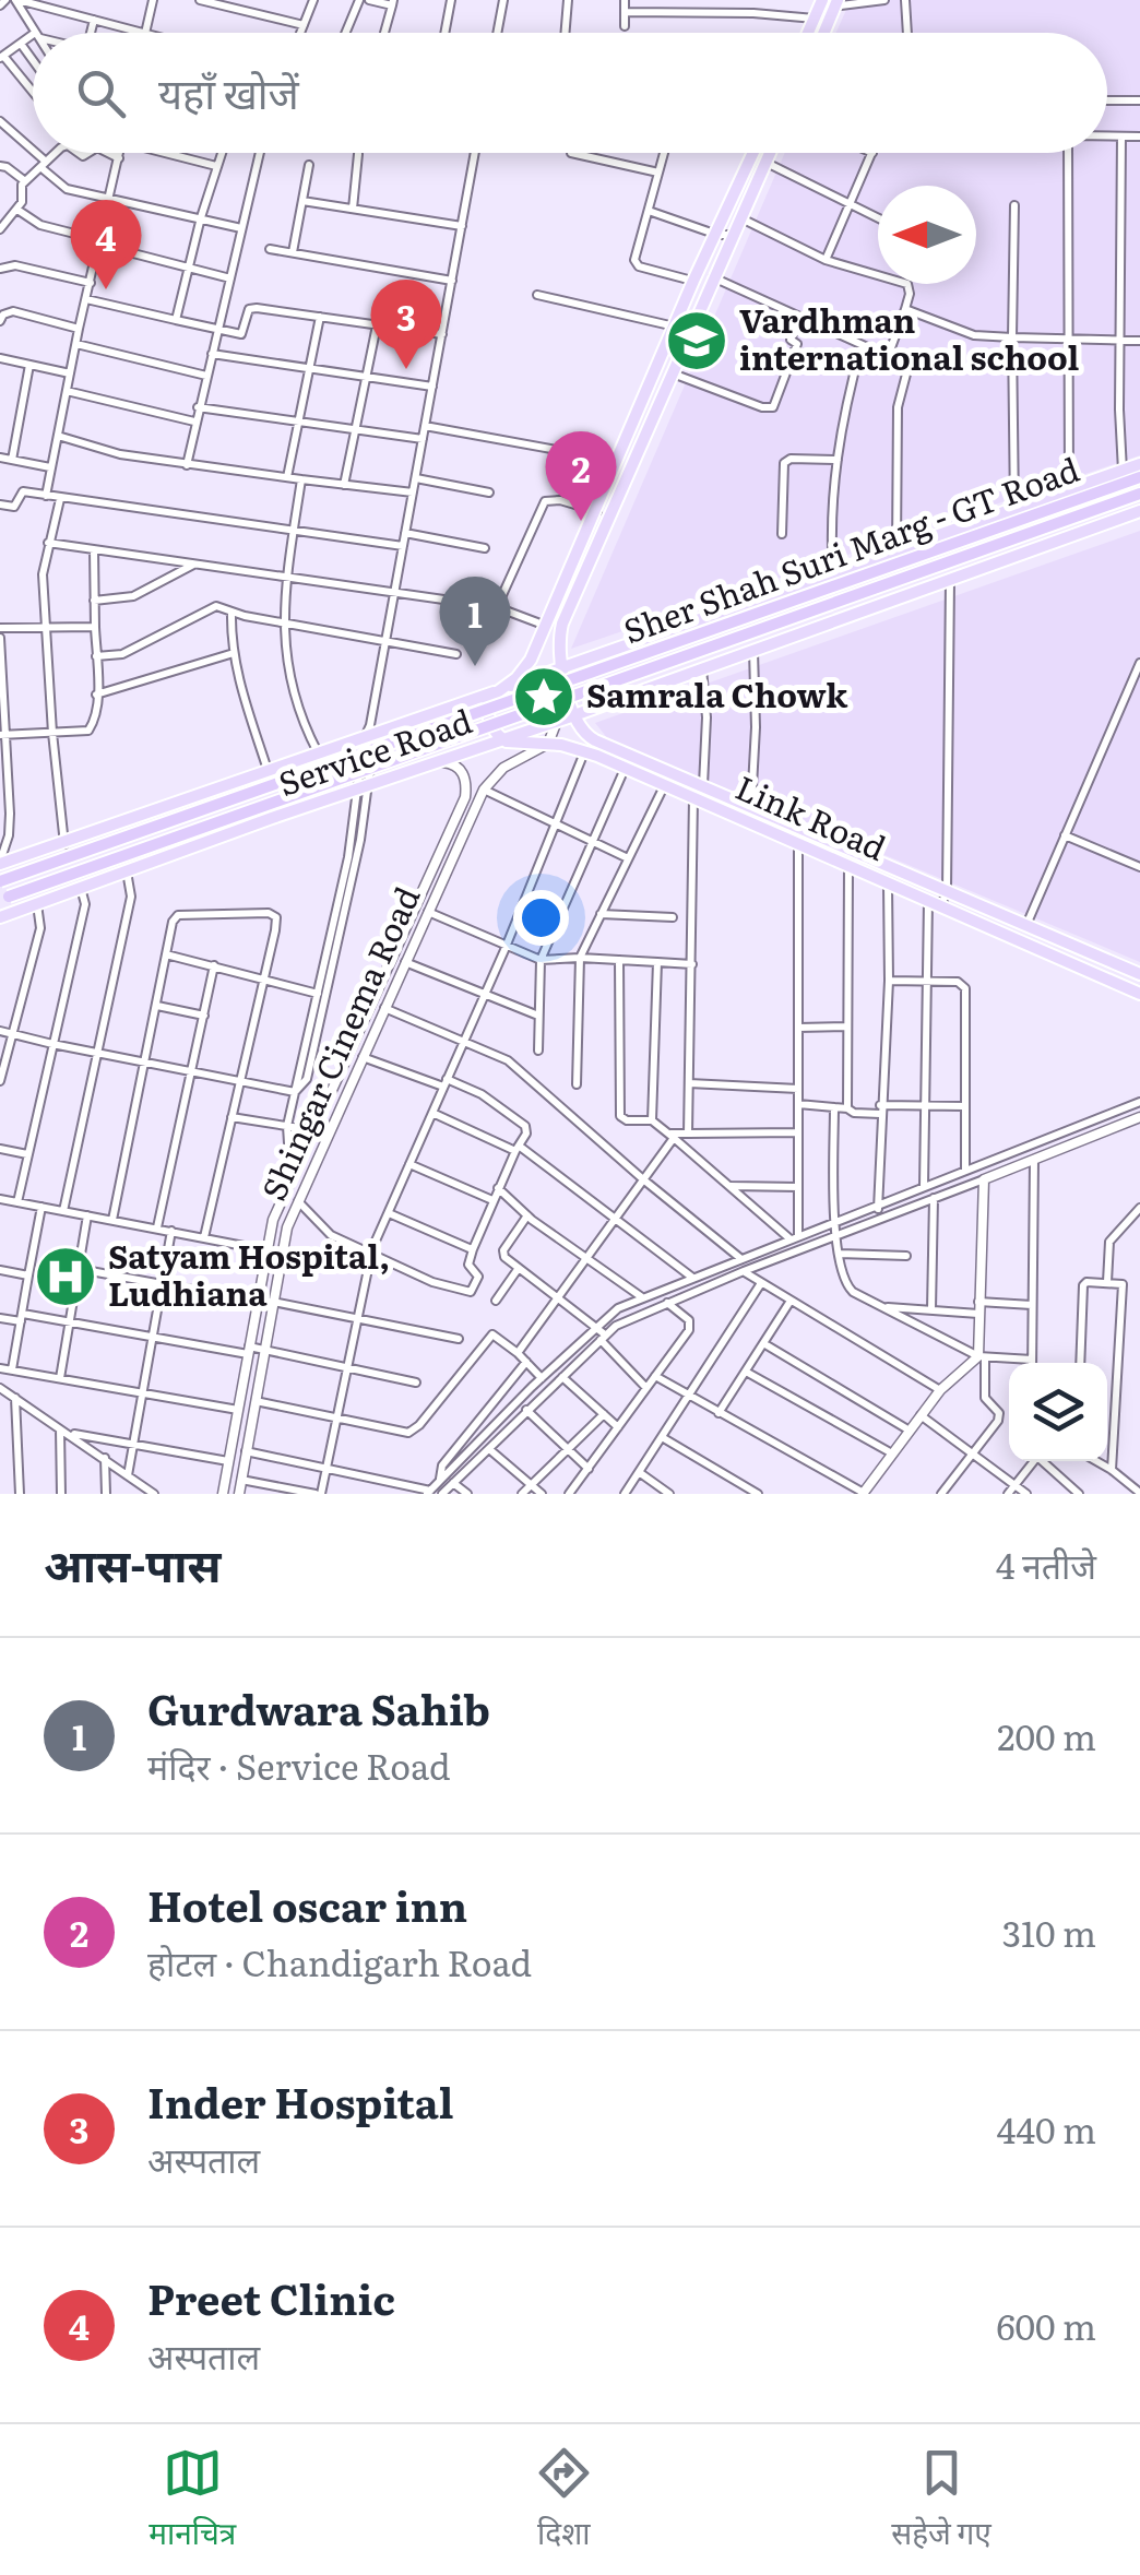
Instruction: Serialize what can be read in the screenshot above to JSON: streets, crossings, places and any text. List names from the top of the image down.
{
  "streets": {
    "highway": ["Sher Shah Suri Marg - GT Road"],
    "main road": ["Service Road", "Link Road"],
    "street": ["Shingar Cinema Road"]
  },
  "crossings": [
    ["Service Road", "Link Road"],
    ["Service Road", "Shingar Cinema Road"],
    ["Link Road", "Shingar Cinema Road"]
  ],
  "places": {
    "school or university": ["Vardhman international school"],
    "place": ["Samrala Chowk"],
    "hospital": ["Satyam Hospital, Ludhiana"]
  },
  "north": "left",
  "page": {
    "search": "यहाँ खोजें",
    "pins": [
      "4",
      "3",
      "2",
      "1"
    ],
    "heading": ["आस-पास", "4 नतीजे"],
    "list": [
      {
        "mark": "1",
        "name": "Gurdwara Sahib",
        "note": "मंदिर · Service Road",
        "value": "200 m"
      },
      {
        "mark": "2",
        "name": "Hotel oscar inn",
        "note": "होटल · Chandigarh Road",
        "value": "310 m"
      },
      {
        "mark": "3",
        "name": "Inder Hospital",
        "note": "अस्पताल",
        "value": "440 m"
      },
      {
        "mark": "4",
        "name": "Preet Clinic",
        "note": "अस्पताल",
        "value": "600 m"
      }
    ],
    "nav": ["मानचित्र", "दिशा", "सहेजे गए"]
  }
}
